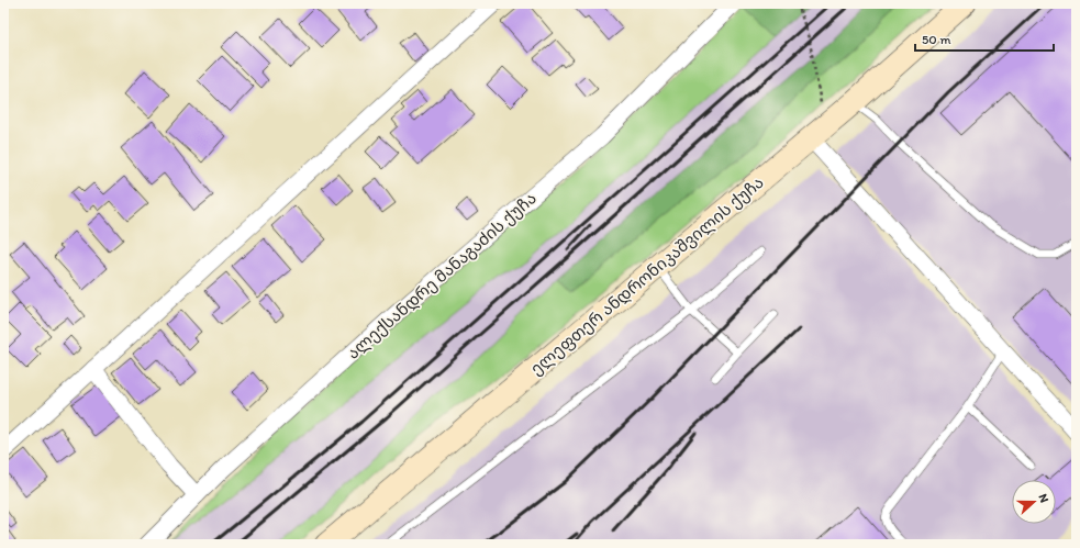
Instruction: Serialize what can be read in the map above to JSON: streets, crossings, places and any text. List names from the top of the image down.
{
  "streets": {
    "main road": ["ელეფთერ ანდრონიკაშვილის ქუჩა"],
    "street": ["ალექსანდრე მანაგაძის ქუჩა"]
  },
  "scale_bar": "50 m",
  "north": "right"
}
